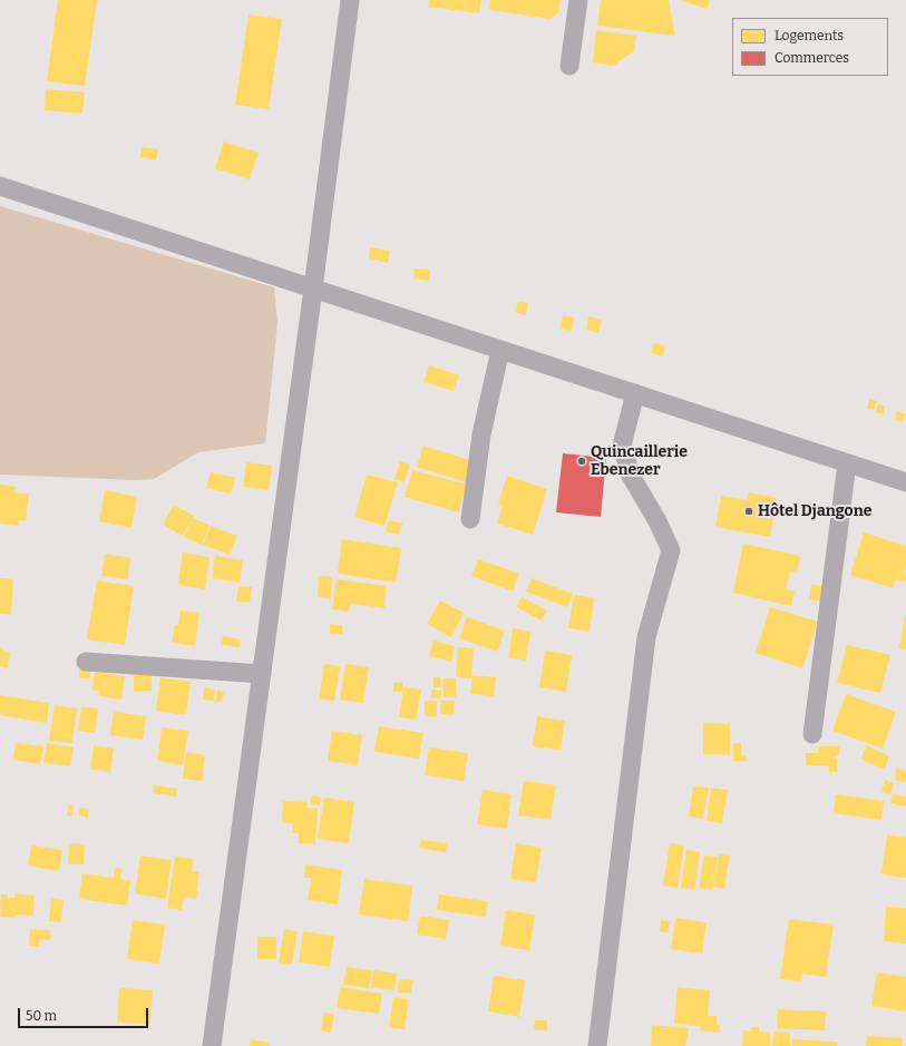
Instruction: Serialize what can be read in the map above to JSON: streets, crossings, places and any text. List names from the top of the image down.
{
  "places": ["Quincaillerie Ebenezer", "Hôtel Djangone"],
  "legend": ["Logements", "Commerces"],
  "scale_bar": "50 m"
}
